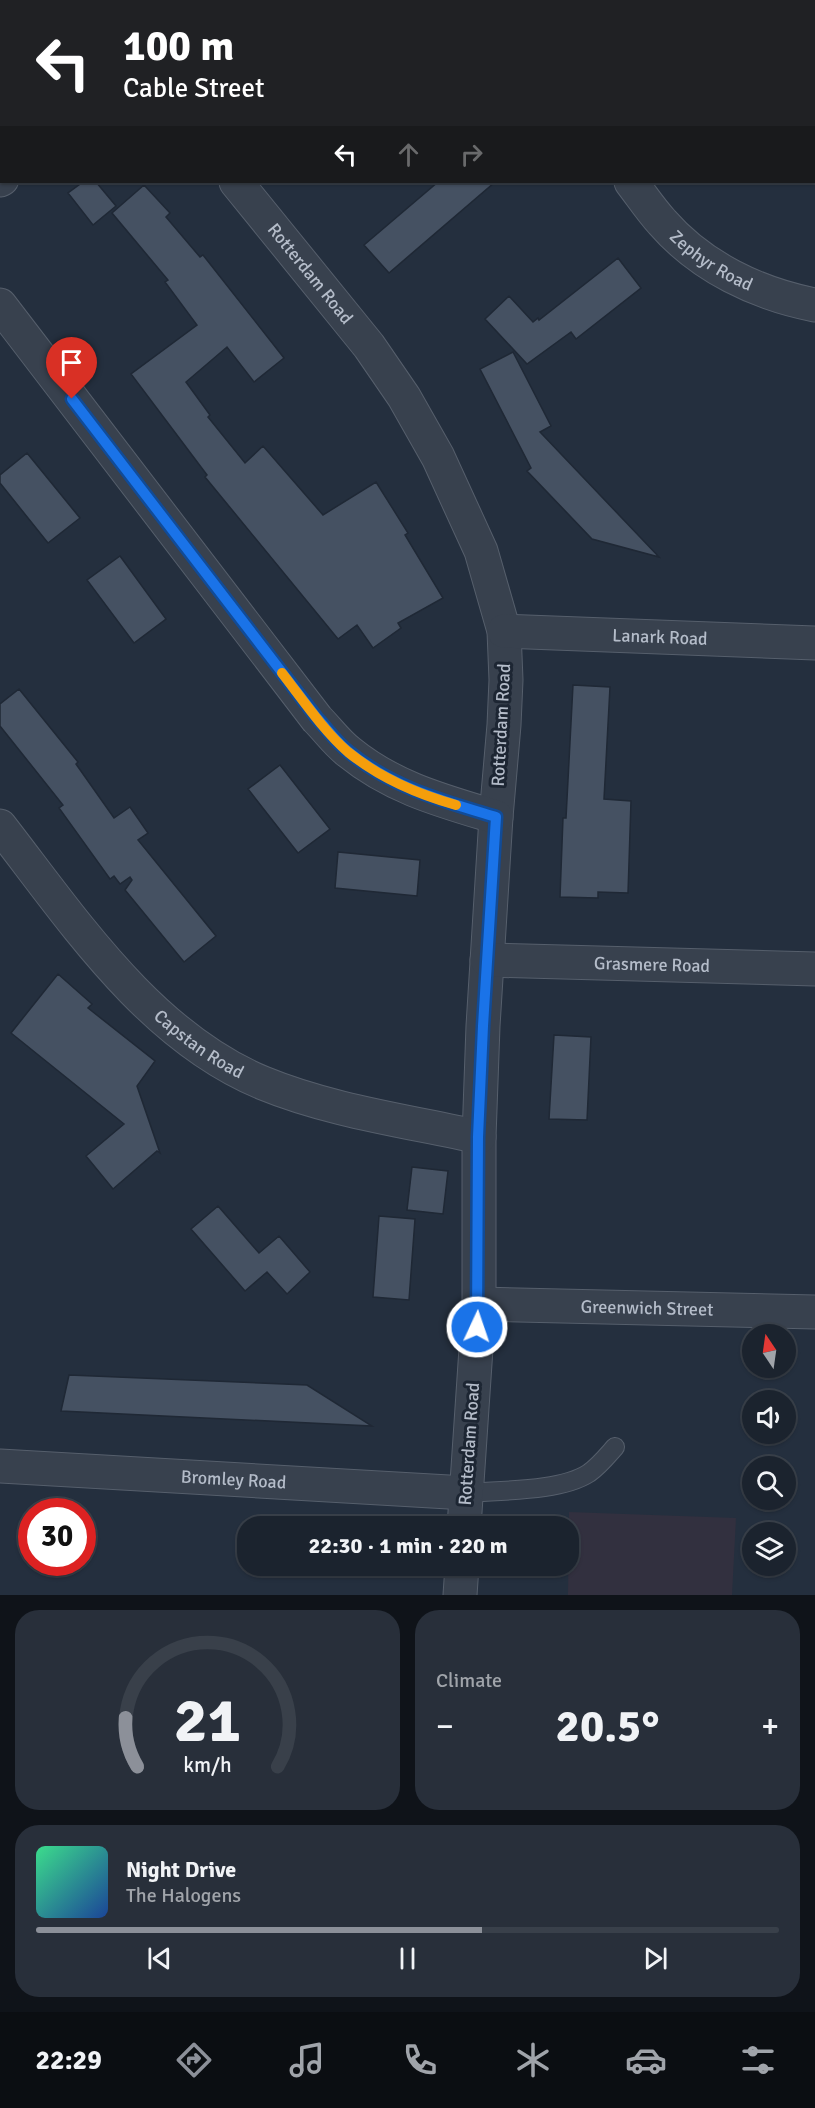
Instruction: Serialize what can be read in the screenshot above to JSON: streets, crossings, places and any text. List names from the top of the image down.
{
  "streets": {
    "street": [
      "Zephyr Road",
      "Rotterdam Road",
      "Lanark Road",
      "Grasmere Road",
      "Capstan Road",
      "Greenwich Street",
      "Bromley Road"
    ]
  },
  "crossings": [
    ["Rotterdam Road", "Lanark Road"],
    ["Rotterdam Road", "Grasmere Road"],
    ["Rotterdam Road", "Capstan Road"],
    ["Rotterdam Road", "Greenwich Street"],
    ["Rotterdam Road", "Bromley Road"]
  ],
  "north": "top",
  "page": {
    "turn": ["100 m", "Cable Street"],
    "limit": "30",
    "trip": "22:30 · 1 min · 220 m",
    "tile": "Climate",
    "heat": ["−", "20.5°", "+"],
    "song": ["Night Drive", "The Halogens"],
    "tabs": "22:29",
    "gauge": ["21", "km/h"]
  }
}
